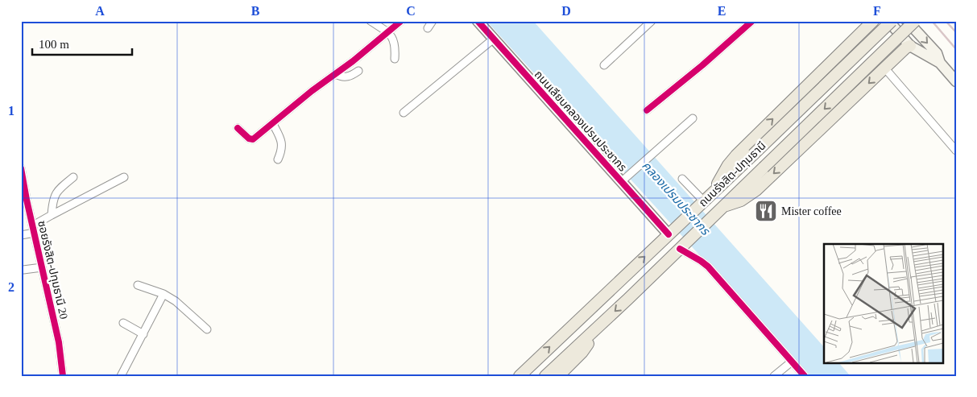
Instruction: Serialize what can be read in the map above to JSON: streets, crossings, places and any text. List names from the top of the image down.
{
  "streets": {
    "main road": ["ถนนรังสิต-ปทุมธานี"],
    "street": ["ถนนเลียบคลองเปรมประชากร", "ซอยรังสิต-ปทุมธานี 20"]
  },
  "crossings": [
    ["ถนนเลียบคลองเปรมประชากร", "ถนนรังสิต-ปทุมธานี"]
  ],
  "water": ["คลองเปรมประชากร"],
  "places": {
    "restaurant": ["Mister coffee"]
  },
  "scale_bar": "100 m",
  "grid": {
    "columns": [
      "A",
      "B",
      "C",
      "D",
      "E",
      "F"
    ],
    "rows": ["1", "2"]
  }
}
